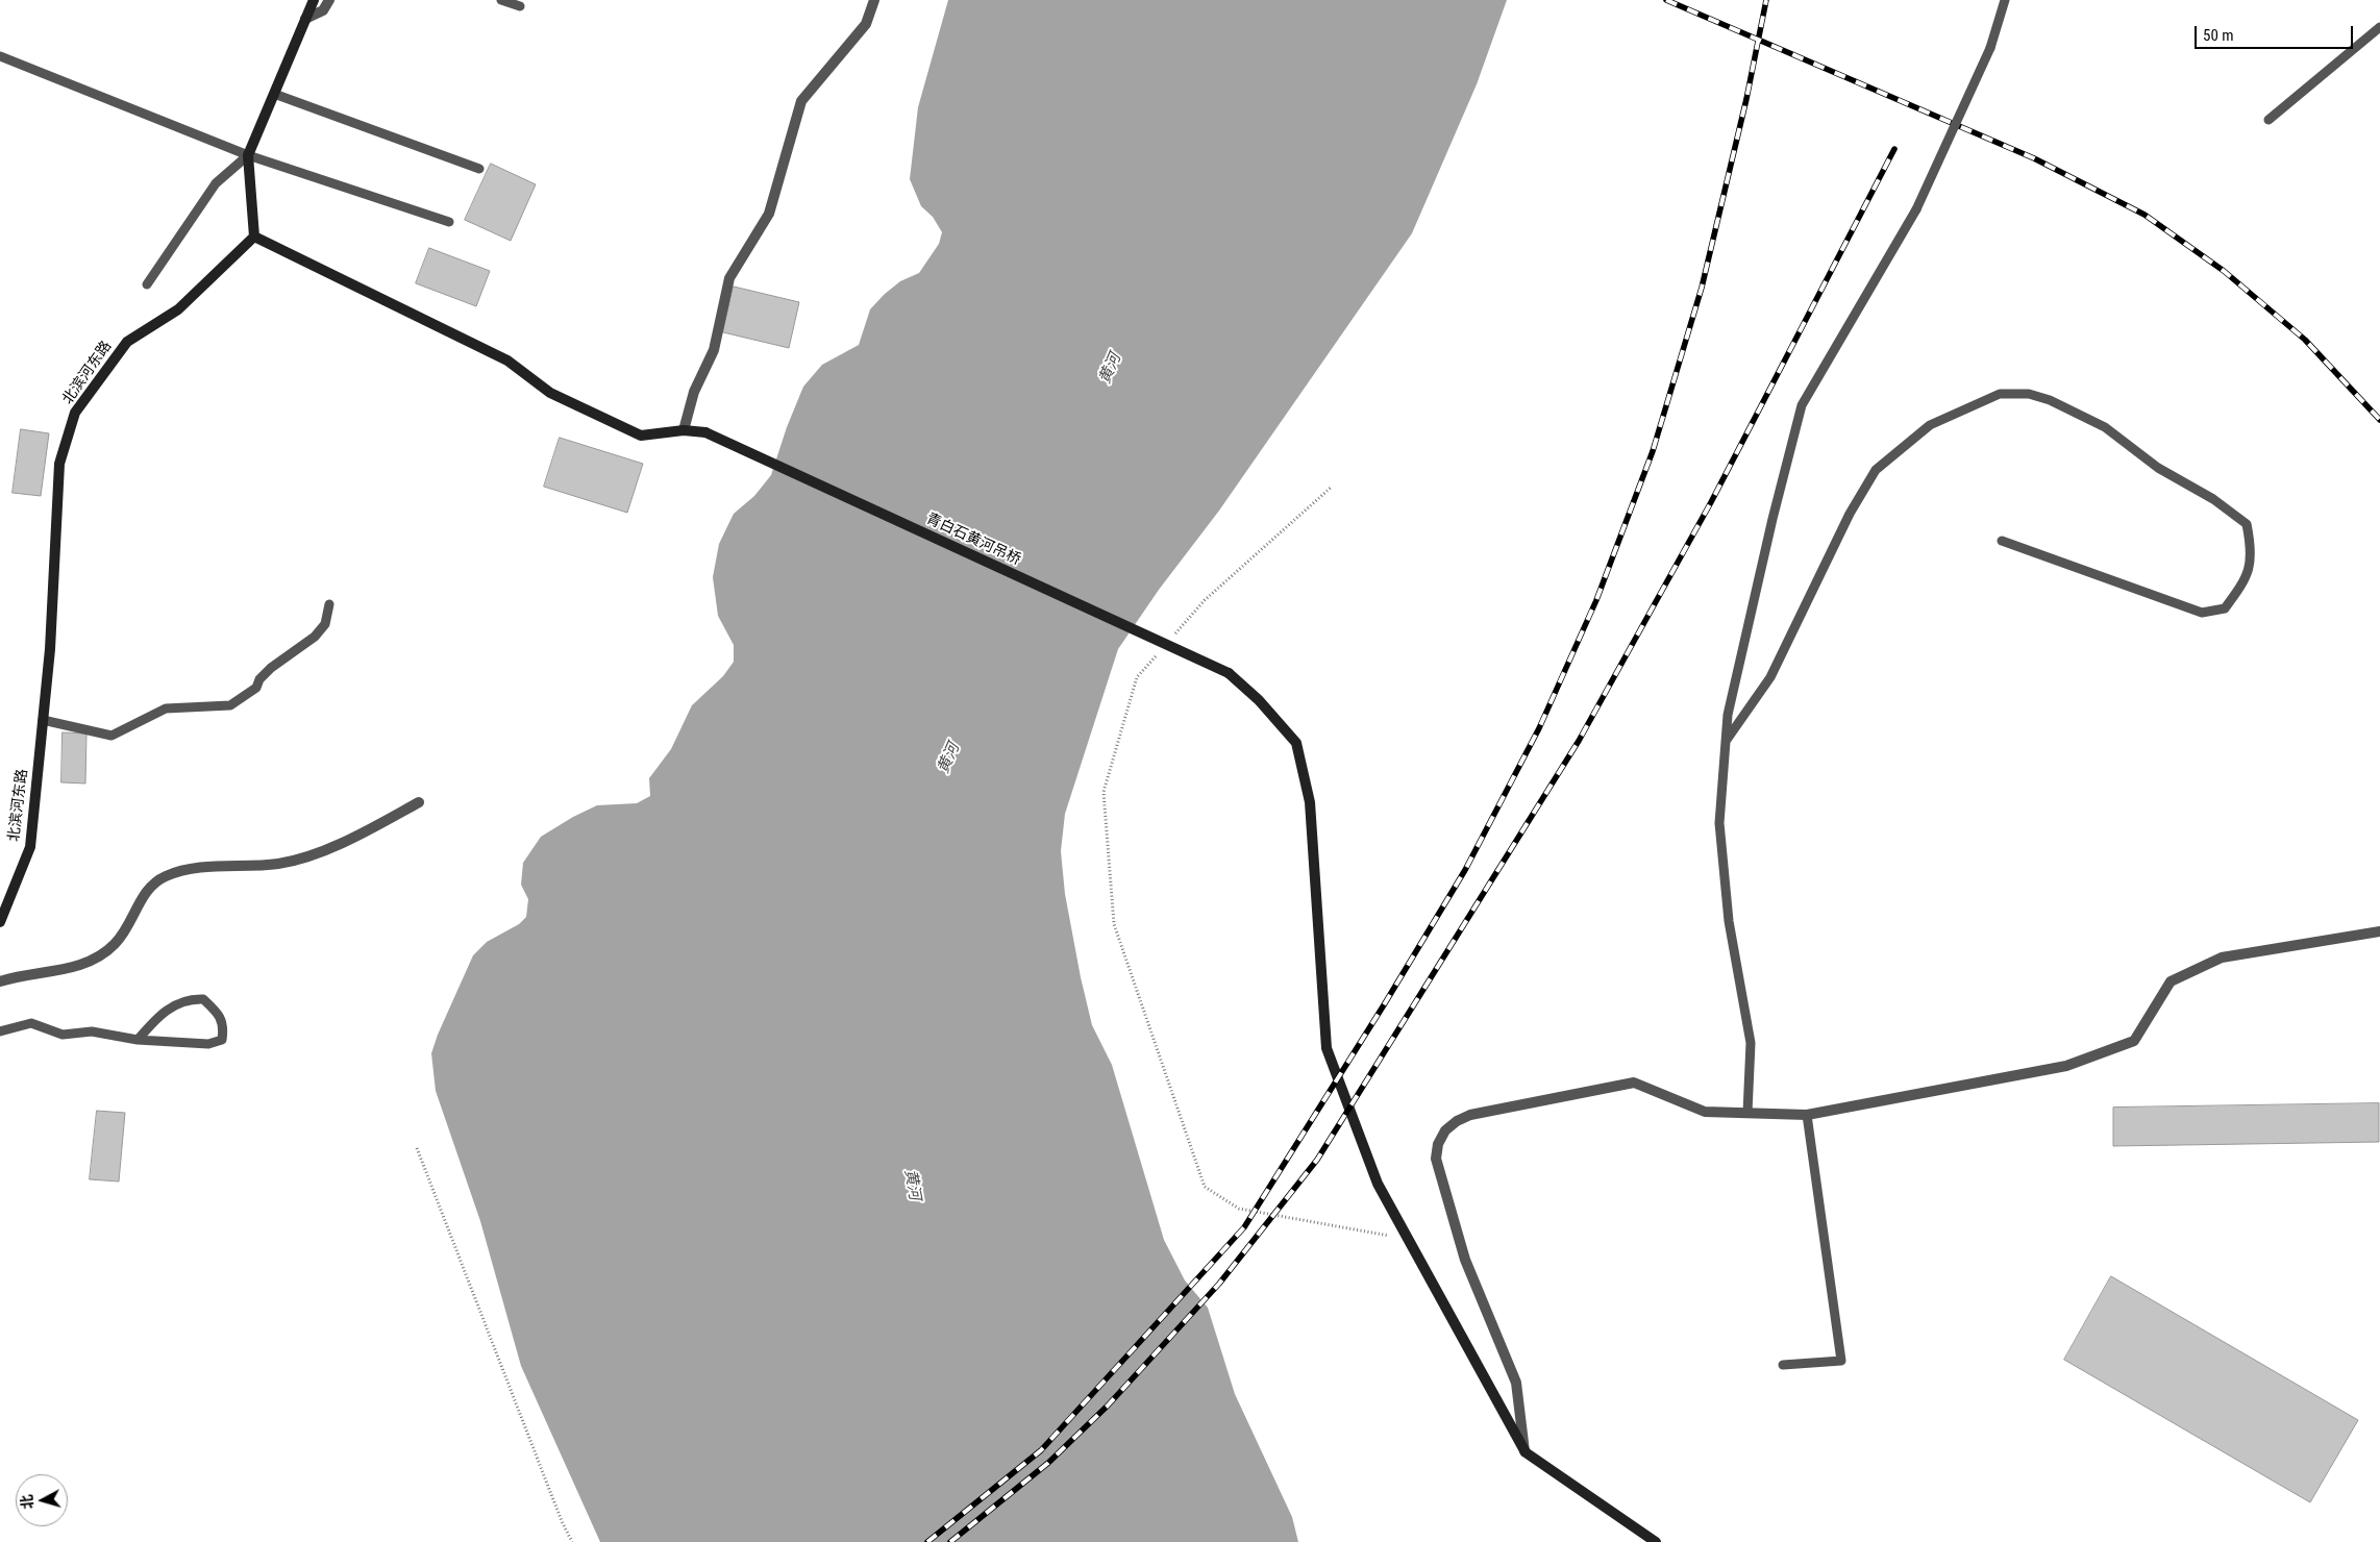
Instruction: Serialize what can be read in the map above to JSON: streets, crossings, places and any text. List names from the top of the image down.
{
  "streets": {
    "street": ["北滨河东路", "青白石黄河吊桥"]
  },
  "crossings": [
    ["北滨河东路", "青白石黄河吊桥"]
  ],
  "water": ["黄河"],
  "scale_bar": "50 m",
  "north": "left"
}
